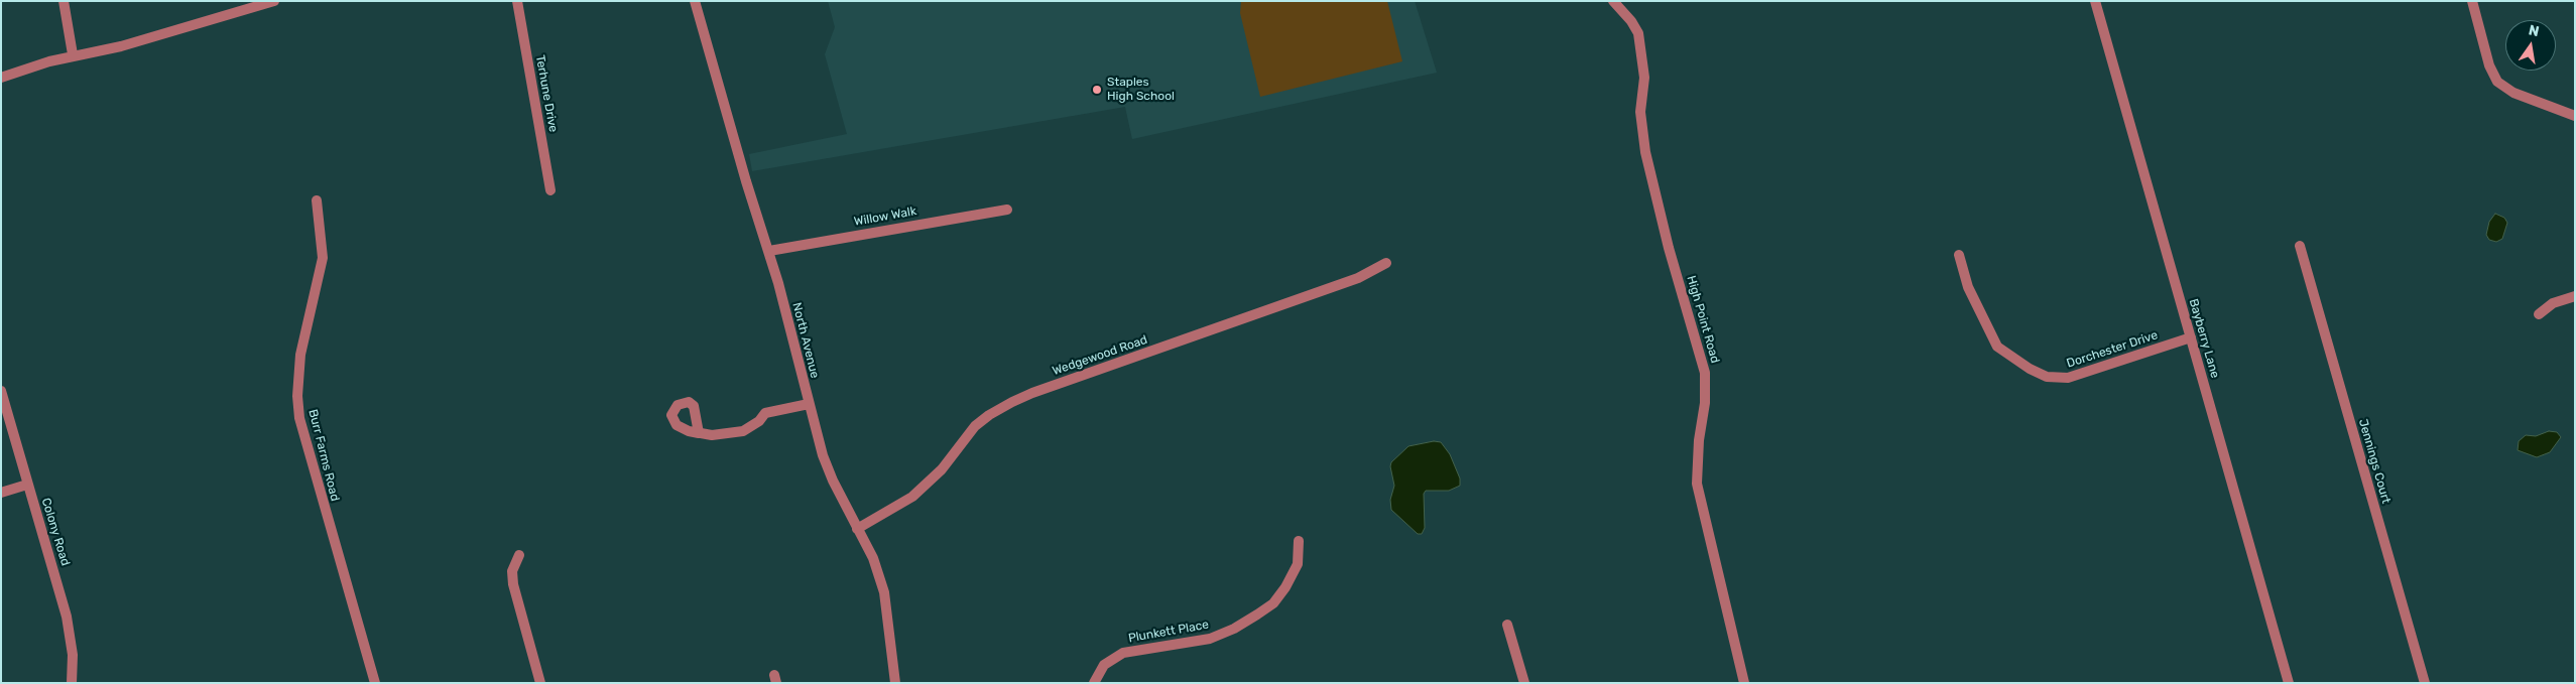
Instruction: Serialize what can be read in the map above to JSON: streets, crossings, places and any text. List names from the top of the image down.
{
  "streets": {
    "street": [
      "Terhune Drive",
      "Willow Walk",
      "High Point Road",
      "Bayberry Lane",
      "North Avenue",
      "Dorchester Drive",
      "Wedgewood Road",
      "Burr Farms Road",
      "Jennings Court",
      "Colony Road",
      "Plunkett Place"
    ]
  },
  "crossings": [
    ["Willow Walk", "North Avenue"],
    ["Bayberry Lane", "Dorchester Drive"],
    ["North Avenue", "Wedgewood Road"]
  ],
  "places": ["Staples High School"],
  "north": "top"
}
